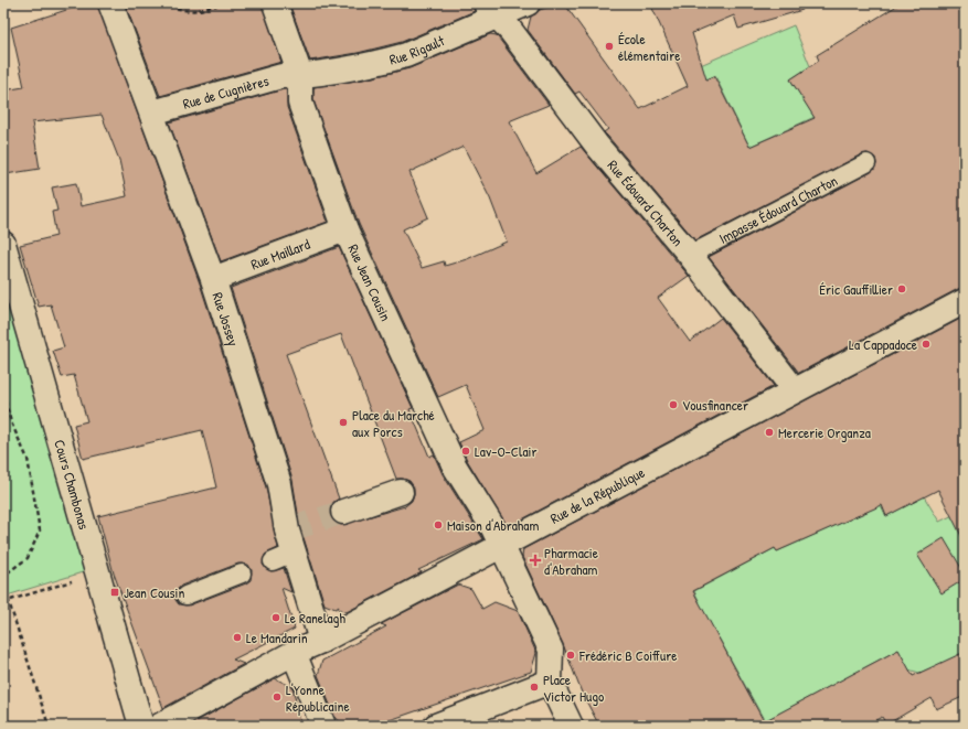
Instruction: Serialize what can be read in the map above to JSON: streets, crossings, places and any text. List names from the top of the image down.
{
  "streets": {
    "street": [
      "Rue Rigault",
      "Rue de Cugnières",
      "Rue Édouard Charton",
      "Rue Maillard",
      "Rue Jean Cousin",
      "Rue Jossey",
      "Cours Chambonas",
      "Rue de la République"
    ],
    "lane": ["Impasse Édouard Charton"]
  },
  "crossings": [
    ["Rue Rigault", "Rue de Cugnières"],
    ["Rue Rigault", "Rue Édouard Charton"],
    ["Rue Rigault", "Rue Jean Cousin"],
    ["Rue de Cugnières", "Rue Jean Cousin"],
    ["Rue de Cugnières", "Rue Jossey"],
    ["Rue Édouard Charton", "Impasse Édouard Charton"],
    ["Rue Édouard Charton", "Rue de la République"],
    ["Rue Maillard", "Rue Jean Cousin"],
    ["Rue Maillard", "Rue Jossey"],
    ["Rue Jean Cousin", "Rue de la République"],
    ["Rue Jossey", "Rue de la République"]
  ],
  "places": {
    "other": [
      "École élémentaire",
      "Éric Gauffillier",
      "La Cappadoce",
      "Vousfinancer",
      "Place du Marché aux Porcs",
      "Mercerie Organza",
      "Lav-O-Clair",
      "Maison d'Abraham",
      "Le Ranelagh",
      "Le Mandarin",
      "Frédéric B Coiffure",
      "Place Victor Hugo",
      "L'Yonne Républicaine"
    ],
    "health": ["Pharmacie d'Abraham"],
    "transit": ["Jean Cousin"]
  }
}
